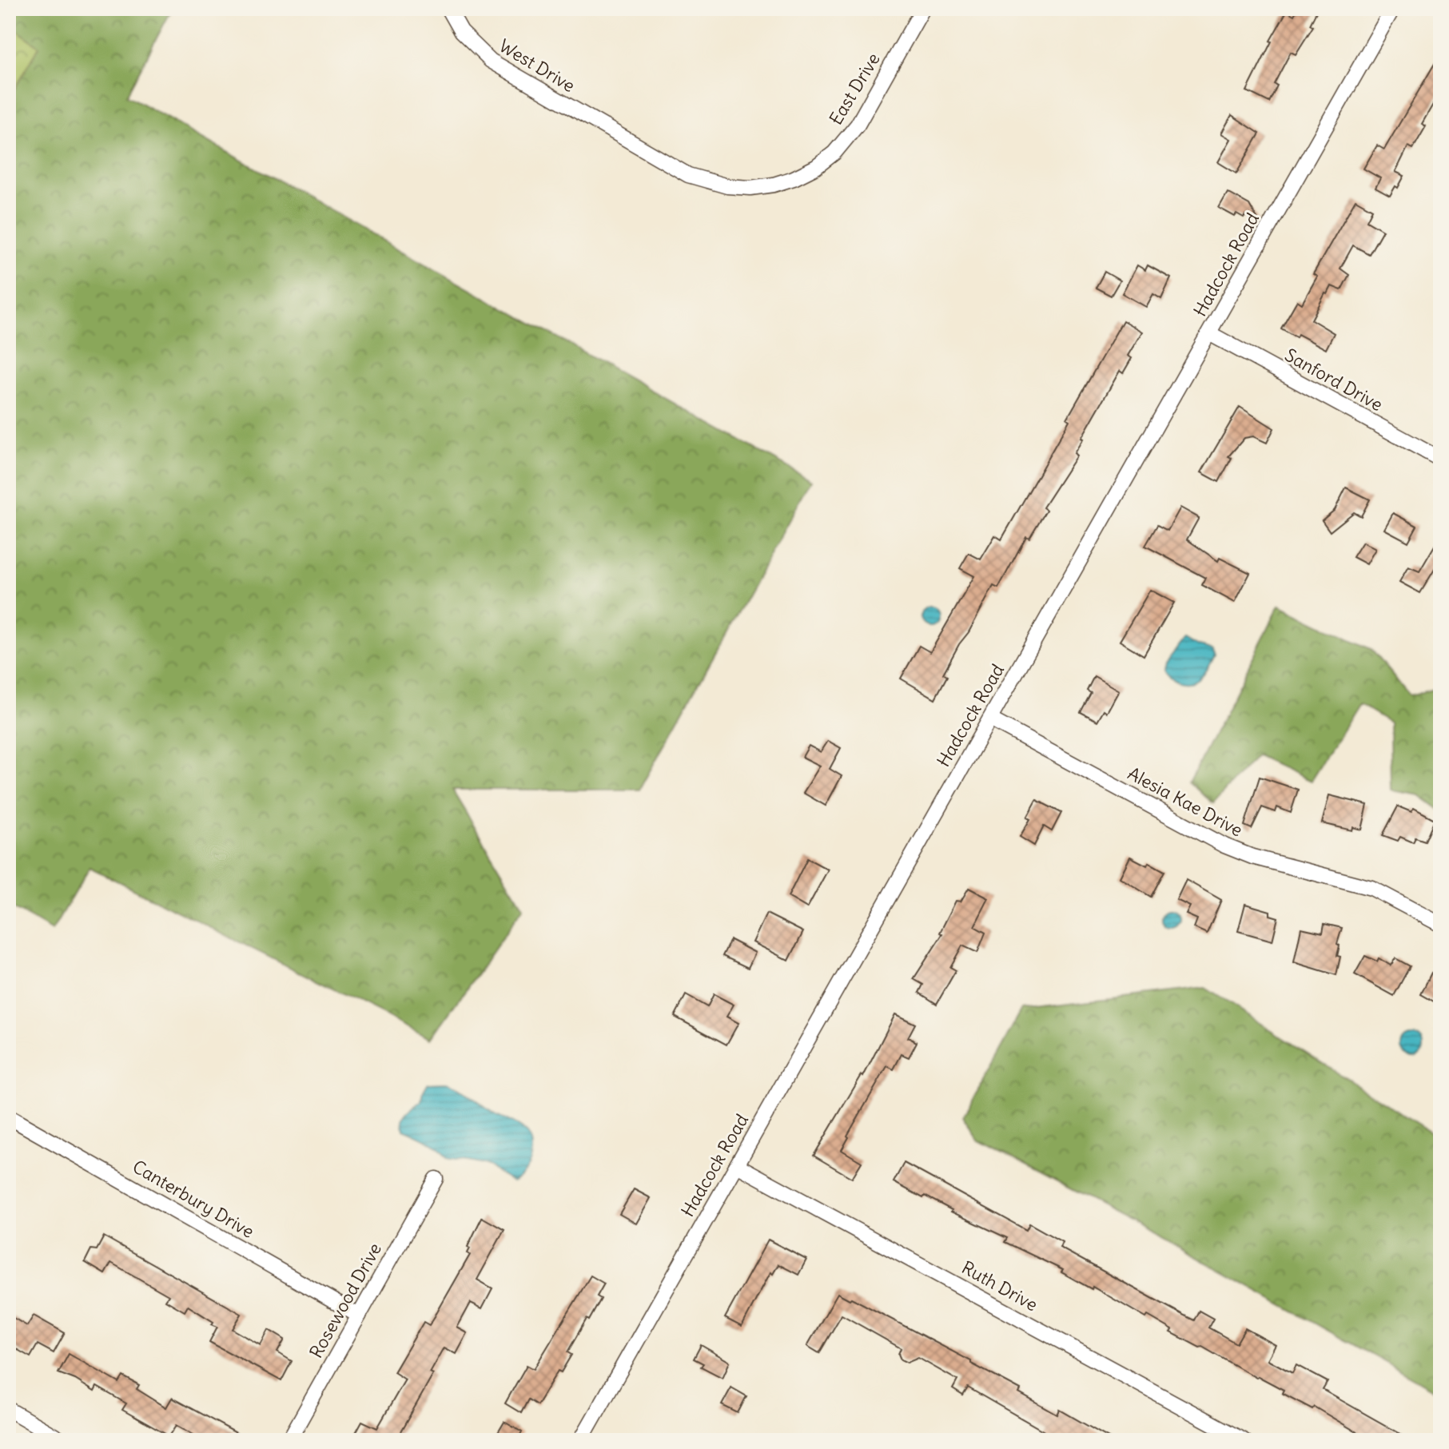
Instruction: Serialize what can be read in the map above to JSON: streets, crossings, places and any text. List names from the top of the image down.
{
  "streets": {
    "street": [
      "West Drive",
      "East Drive",
      "Hadcock Road",
      "Sanford Drive",
      "Alesia Kae Drive",
      "Canterbury Drive",
      "Ruth Drive",
      "Rosewood Drive"
    ]
  },
  "crossings": [
    ["West Drive", "East Drive"],
    ["Hadcock Road", "Sanford Drive"],
    ["Hadcock Road", "Alesia Kae Drive"],
    ["Hadcock Road", "Ruth Drive"],
    ["Canterbury Drive", "Rosewood Drive"]
  ]
}
